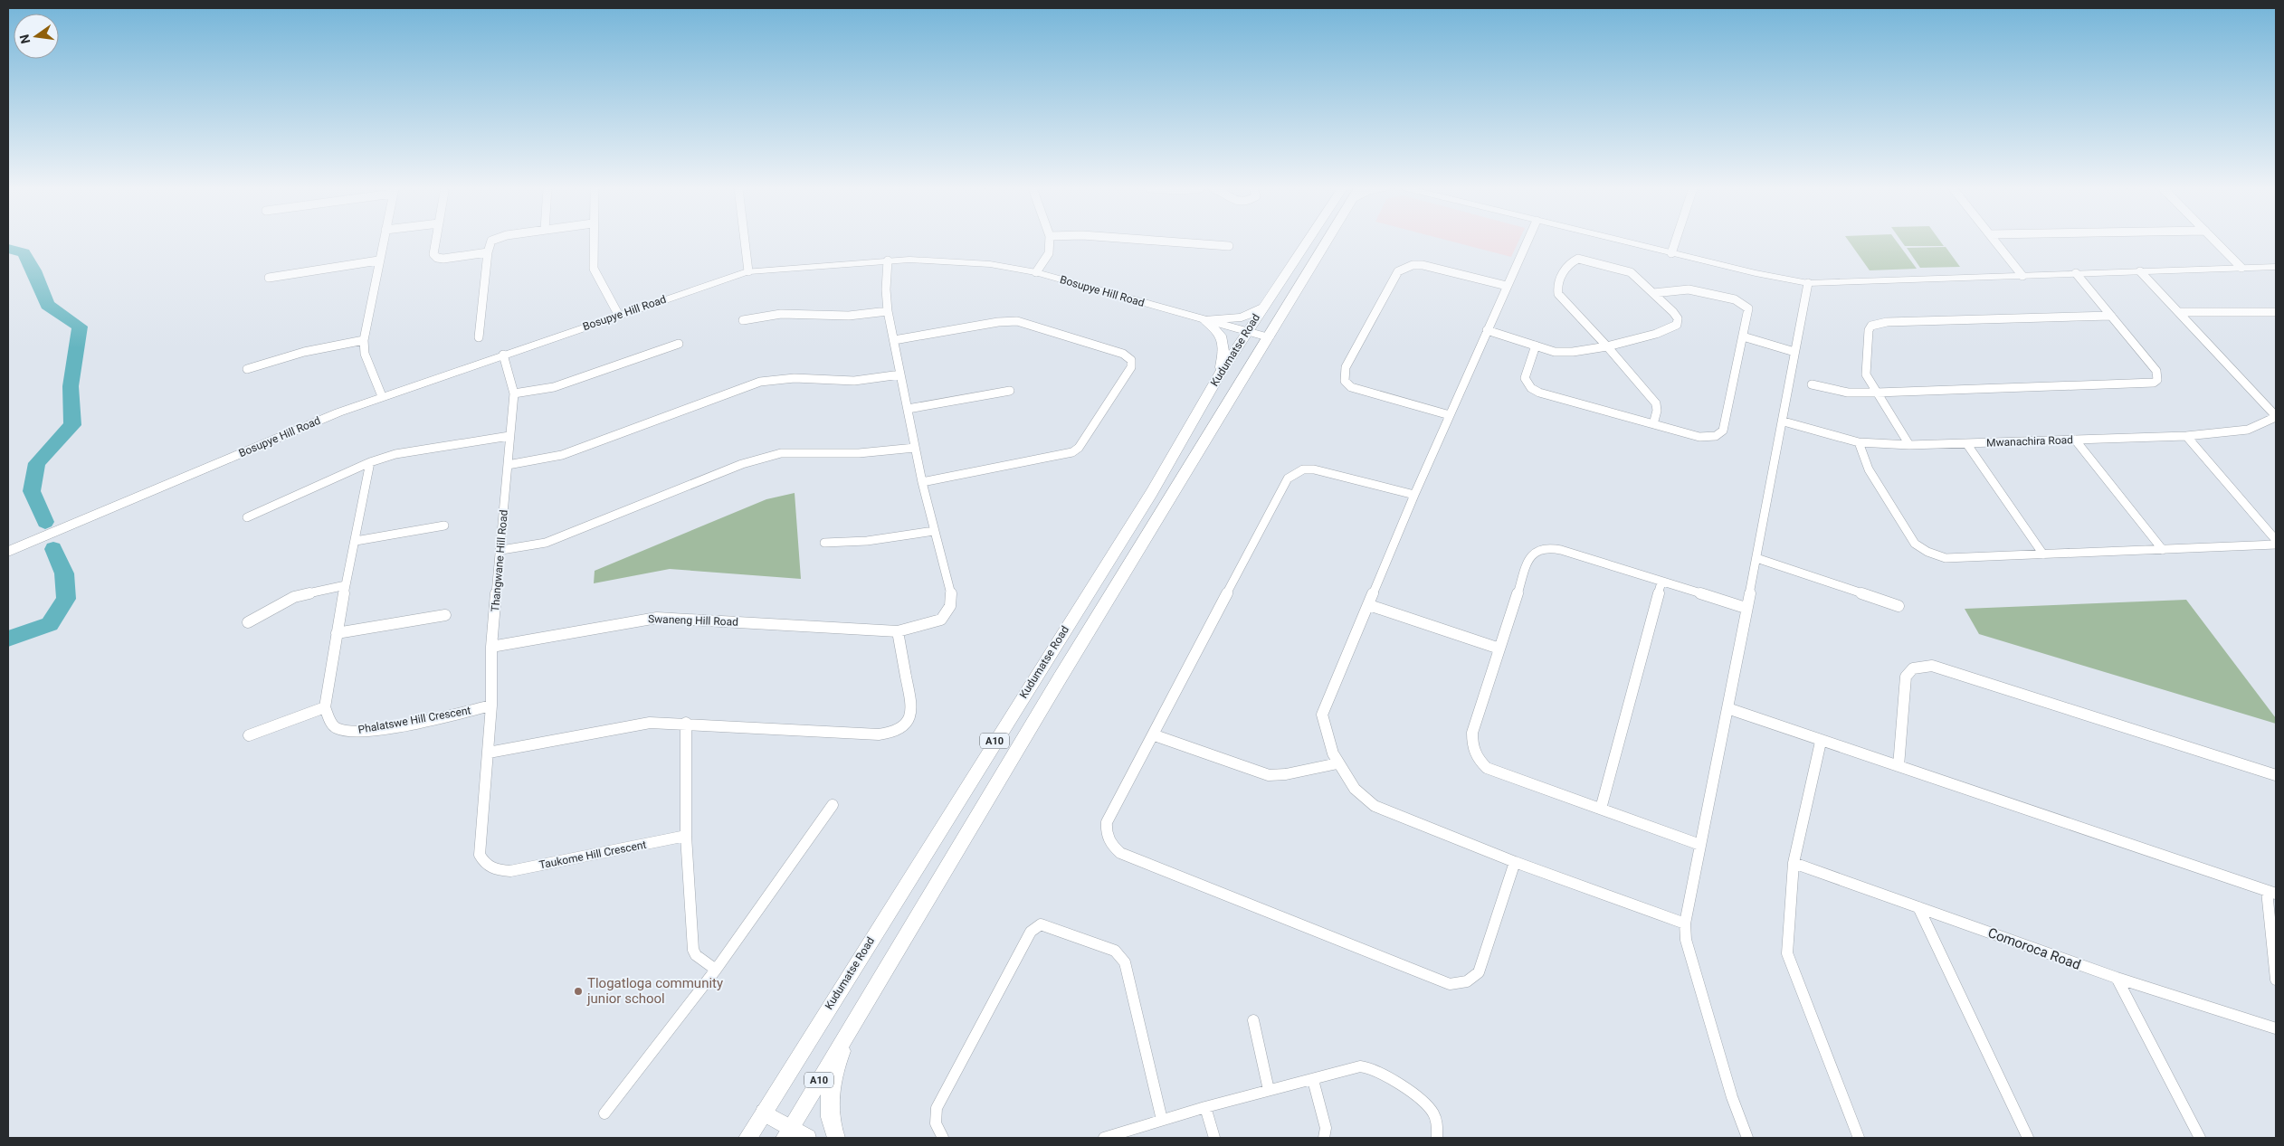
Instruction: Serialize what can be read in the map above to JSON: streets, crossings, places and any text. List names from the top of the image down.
{
  "streets": {
    "main road": ["Kudumatse Road", "A10"],
    "street": [
      "Bosupye Hill Road",
      "Mwanachira Road",
      "Thangwane Hill Road",
      "Swaneng Hill Road",
      "Phalatswe Hill Crescent",
      "Taukome Hill Crescent",
      "Comoroca Road"
    ]
  },
  "crossings": [
    ["Bosupye Hill Road", "Kudumatse Road"],
    ["Bosupye Hill Road", "Thangwane Hill Road"],
    ["Bosupye Hill Road", "Swaneng Hill Road"],
    ["Thangwane Hill Road", "Swaneng Hill Road"],
    ["Thangwane Hill Road", "Phalatswe Hill Crescent"],
    ["Thangwane Hill Road", "Taukome Hill Crescent"]
  ],
  "places": ["Tlogatloga community junior school"],
  "north": "left"
}
